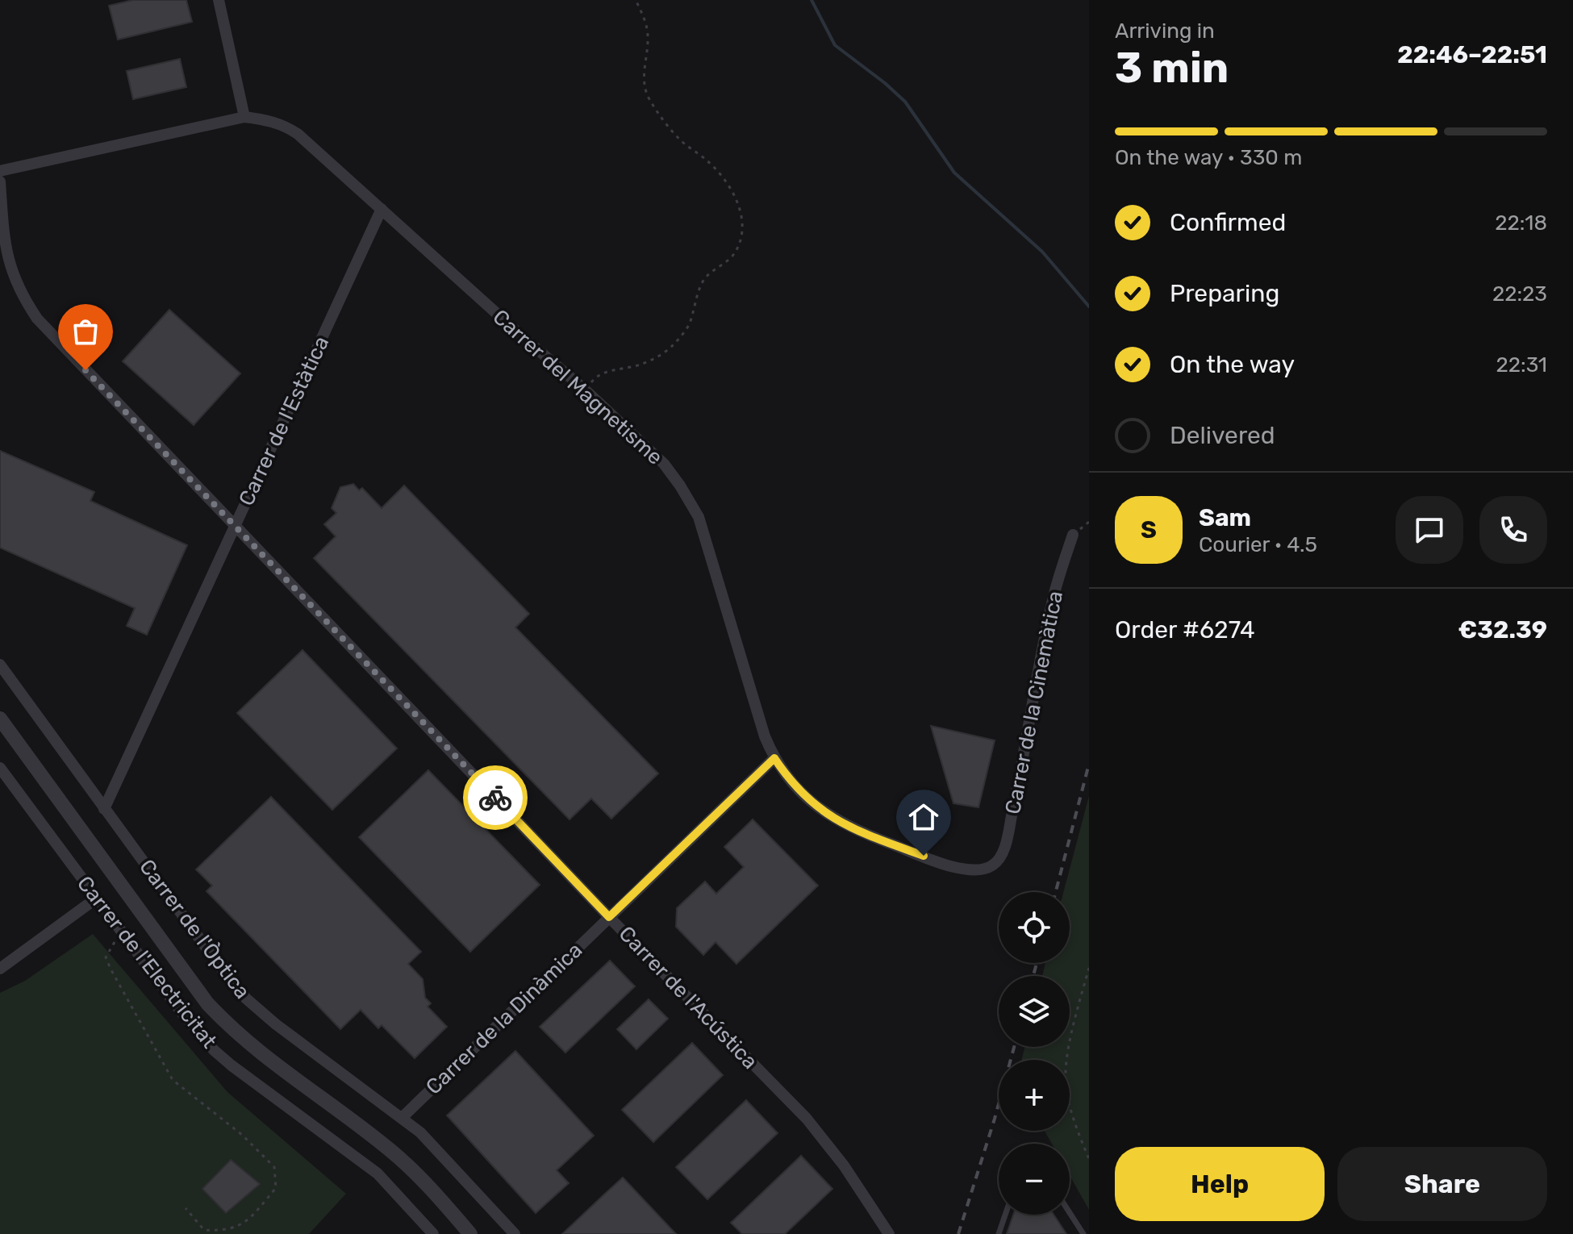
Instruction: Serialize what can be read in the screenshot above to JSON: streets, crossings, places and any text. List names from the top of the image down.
{
  "streets": {
    "street": [
      "Carrer del Magnetisme",
      "Carrer de l'Estàtica",
      "Carrer de la Cinemàtica",
      "Carrer de l'Òptica",
      "Carrer de l'Electricitat",
      "Carrer de l'Acústica",
      "Carrer de la Dinàmica"
    ]
  },
  "crossings": [
    ["Carrer del Magnetisme", "Carrer de l'Estàtica"],
    ["Carrer del Magnetisme", "Carrer de la Cinemàtica"],
    ["Carrer del Magnetisme", "Carrer de la Dinàmica"],
    ["Carrer de l'Estàtica", "Carrer de l'Òptica"],
    ["Carrer de l'Estàtica", "Carrer de l'Acústica"],
    ["Carrer de l'Òptica", "Carrer de la Dinàmica"],
    ["Carrer de l'Acústica", "Carrer de la Dinàmica"]
  ],
  "page": {
    "heading": ["3 min", "Arriving in", "22:46–22:51"],
    "panel": [
      "Sam",
      "Courier · 4.5",
      "Order #6274",
      "€32.39"
    ],
    "bar": "On the way · 330 m",
    "list": [
      ["Confirmed", "22:18"],
      ["Preparing", "22:23"],
      ["On the way", "22:31"],
      "Delivered"
    ],
    "round": "S",
    "map_buttons": ["+", "−"],
    "buttons": ["Help", "Share"]
  }
}
